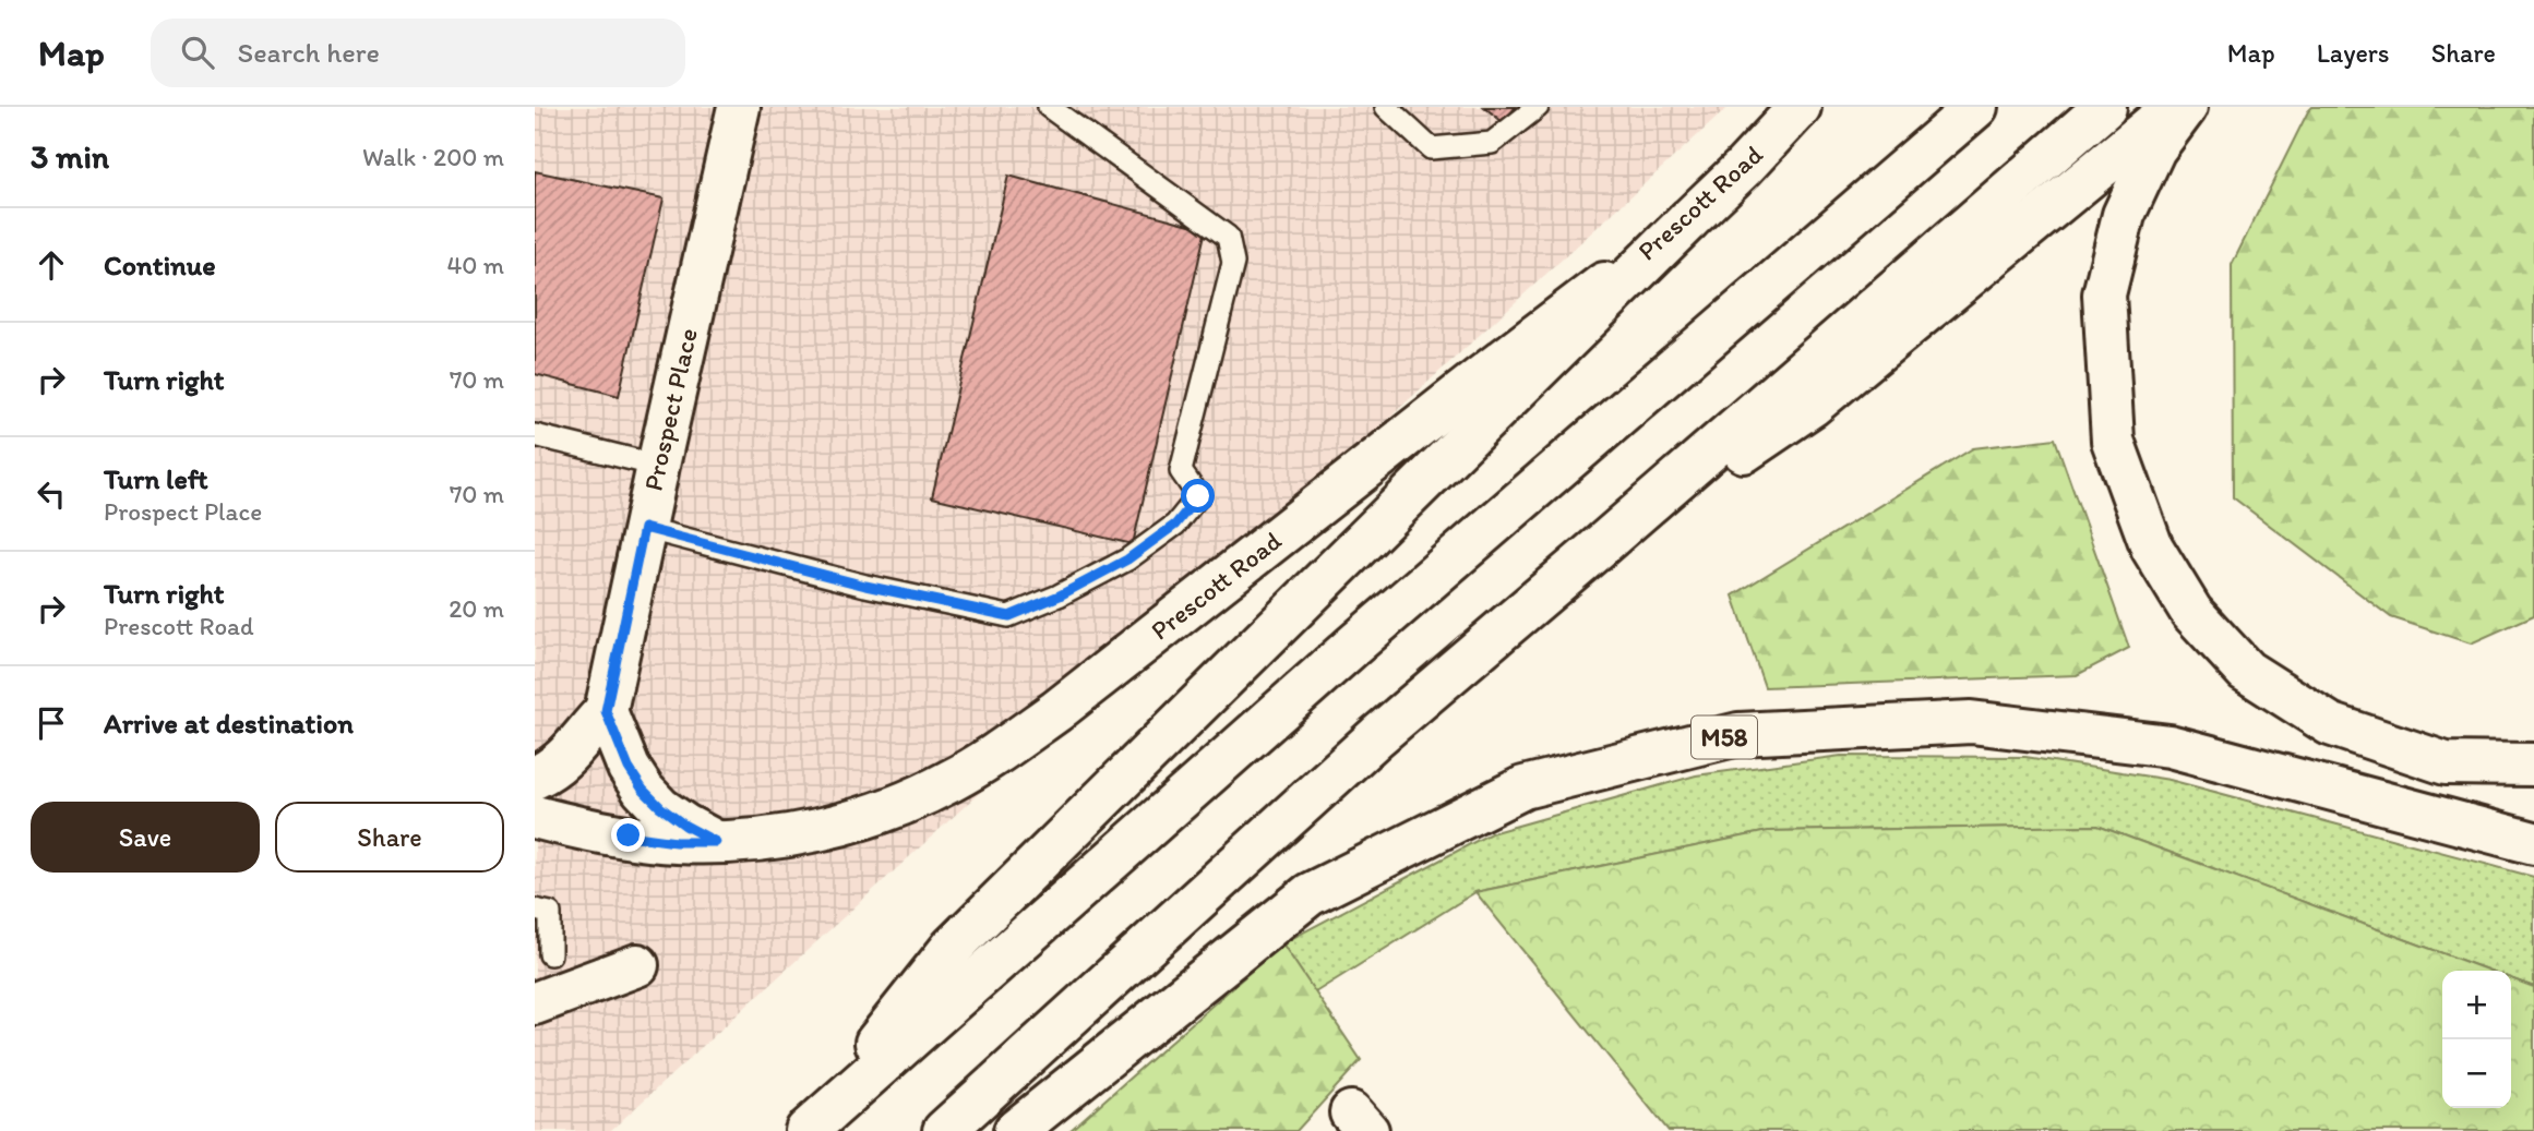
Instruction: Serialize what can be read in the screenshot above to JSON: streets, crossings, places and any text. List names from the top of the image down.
{
  "streets": {
    "main road": ["Prescott Road", "Prospect Place", "M58"]
  },
  "page": {
    "header": "Map",
    "search": "Search here",
    "nav": ["Map", "Layers", "Share"],
    "heading": ["3 min", "Walk · 200 m"],
    "list": [
      ["Continue", "40 m"],
      ["Turn right", "70 m"],
      ["Turn left", "Prospect Place", "70 m"],
      ["Turn right", "Prescott Road", "20 m"],
      "Arrive at destination"
    ],
    "buttons": ["Save", "Share"],
    "map_buttons": ["+", "−"]
  }
}
